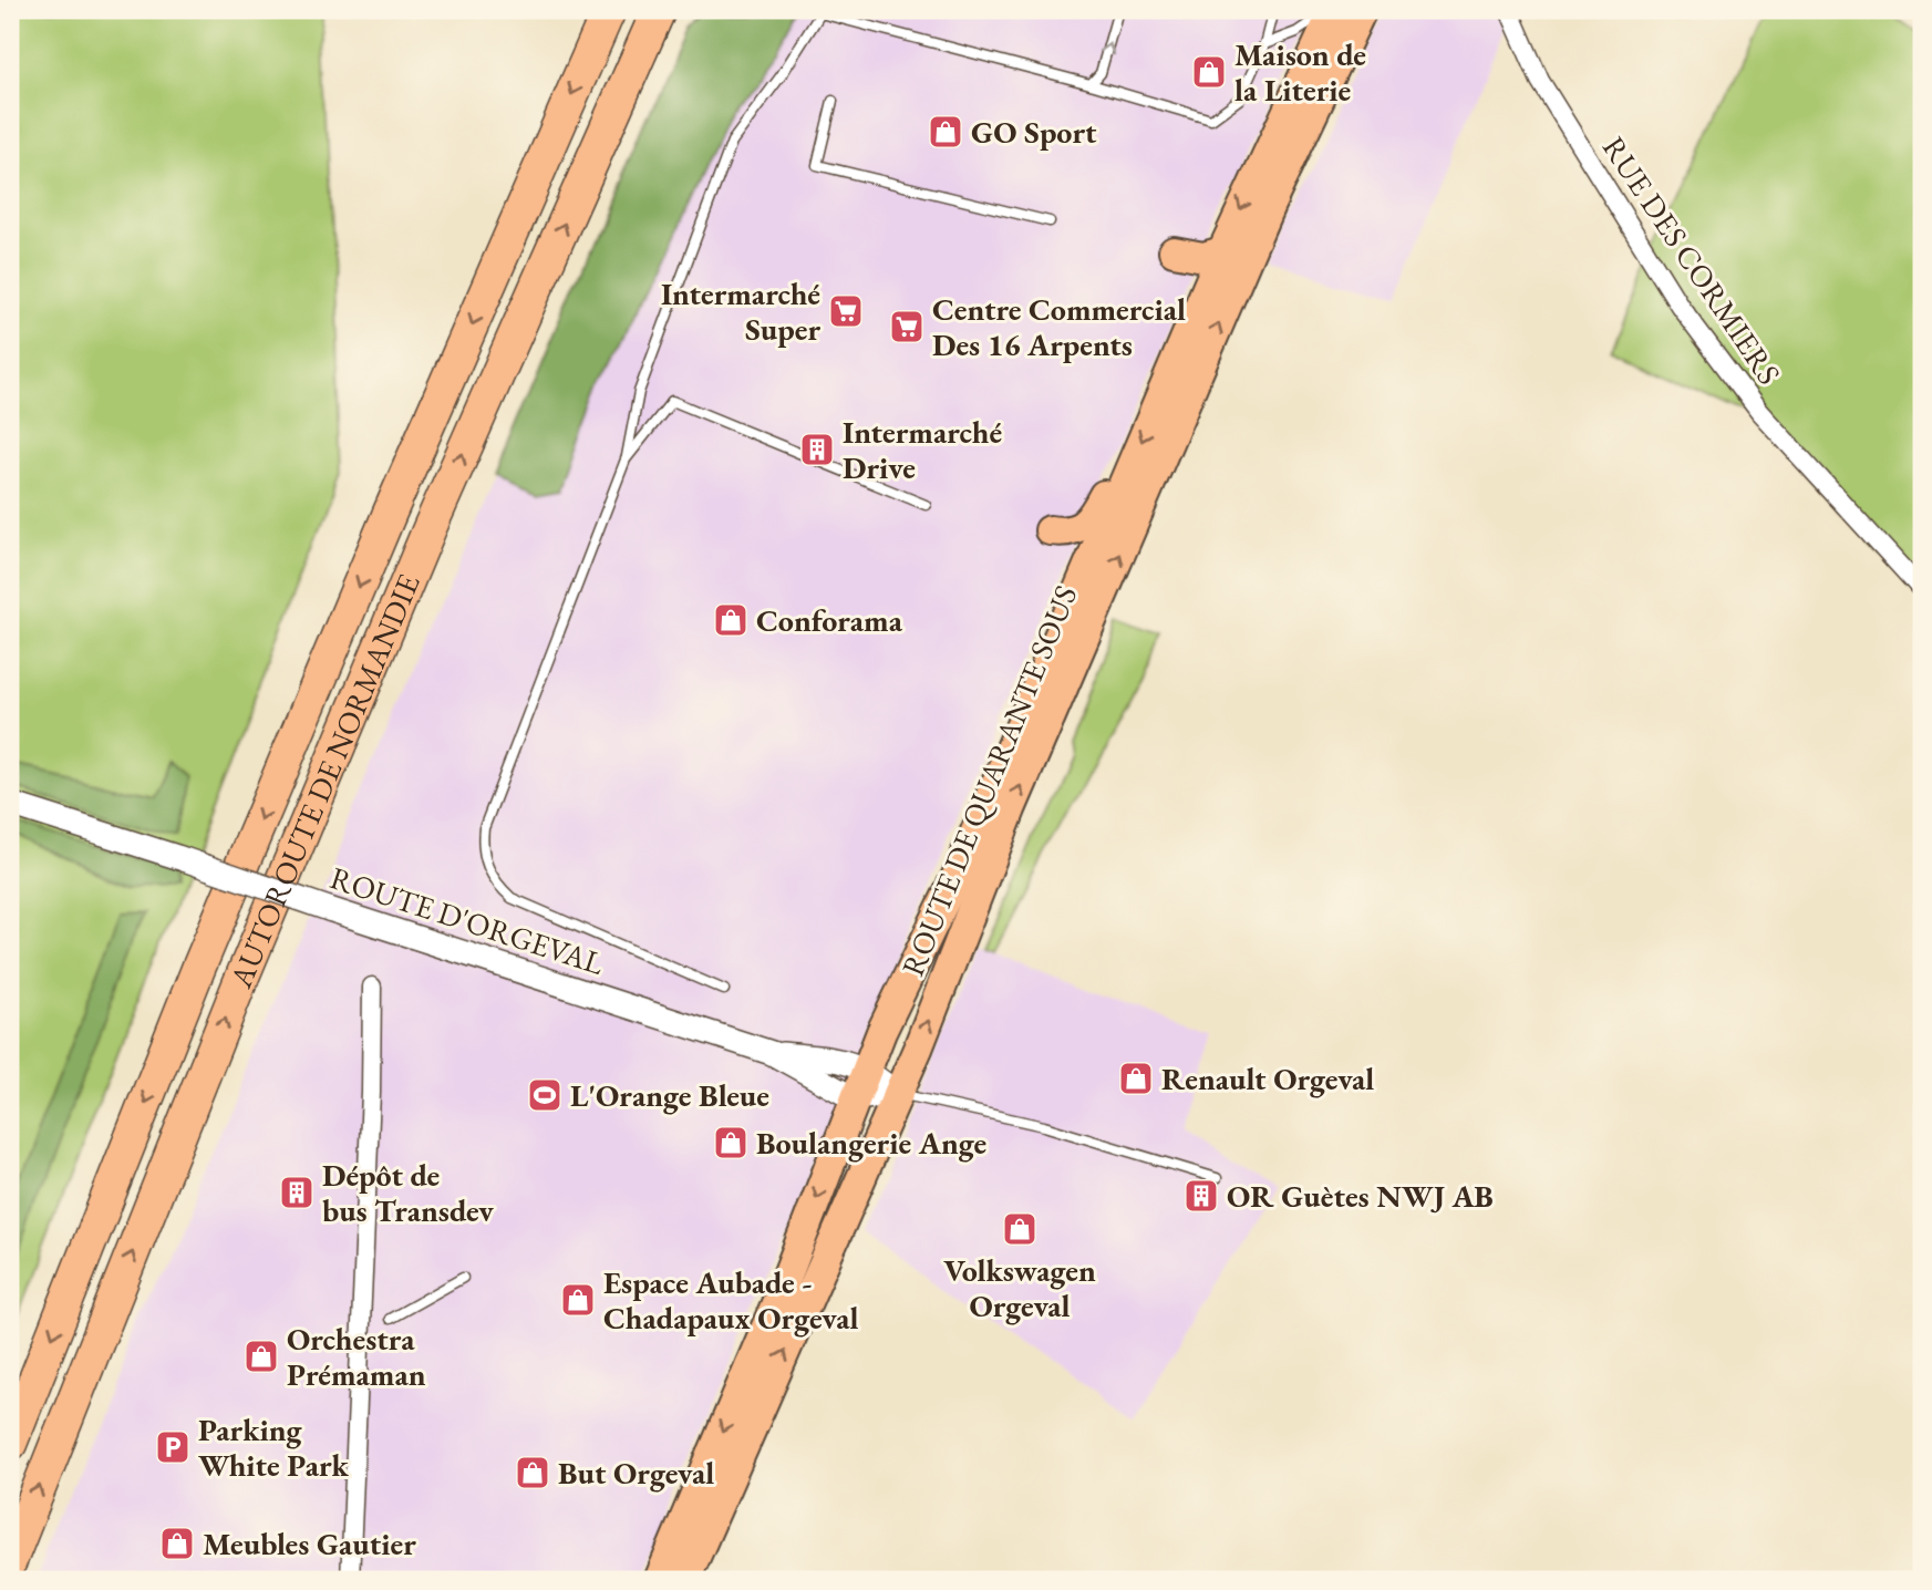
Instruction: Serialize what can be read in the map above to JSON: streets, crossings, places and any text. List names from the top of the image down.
{
  "streets": {
    "highway": ["AUTOROUTE DE NORMANDIE"],
    "main road": ["ROUTE DE QUARANTE SOUS"],
    "street": ["RUE DES CORMIERS", "ROUTE D'ORGEVAL"]
  },
  "crossings": [
    ["ROUTE DE QUARANTE SOUS", "ROUTE D'ORGEVAL"]
  ],
  "places": {
    "shop": [
      "Maison de la Literie",
      "GO Sport",
      "Conforama",
      "Renault Orgeval",
      "Boulangerie Ange",
      "Volkswagen Orgeval",
      "Espace Aubade - Chadapaux Orgeval",
      "Orchestra Prémaman",
      "But Orgeval",
      "Meubles Gautier"
    ],
    "supermarket": ["Intermarché Super", "Centre Commercial Des 16 Arpents"],
    "building": ["Intermarché Drive", "Dépôt de bus Transdev", "OR Guètes NWJ AB"],
    "sports": ["L'Orange Bleue"],
    "parking": ["Parking White Park"]
  }
}
